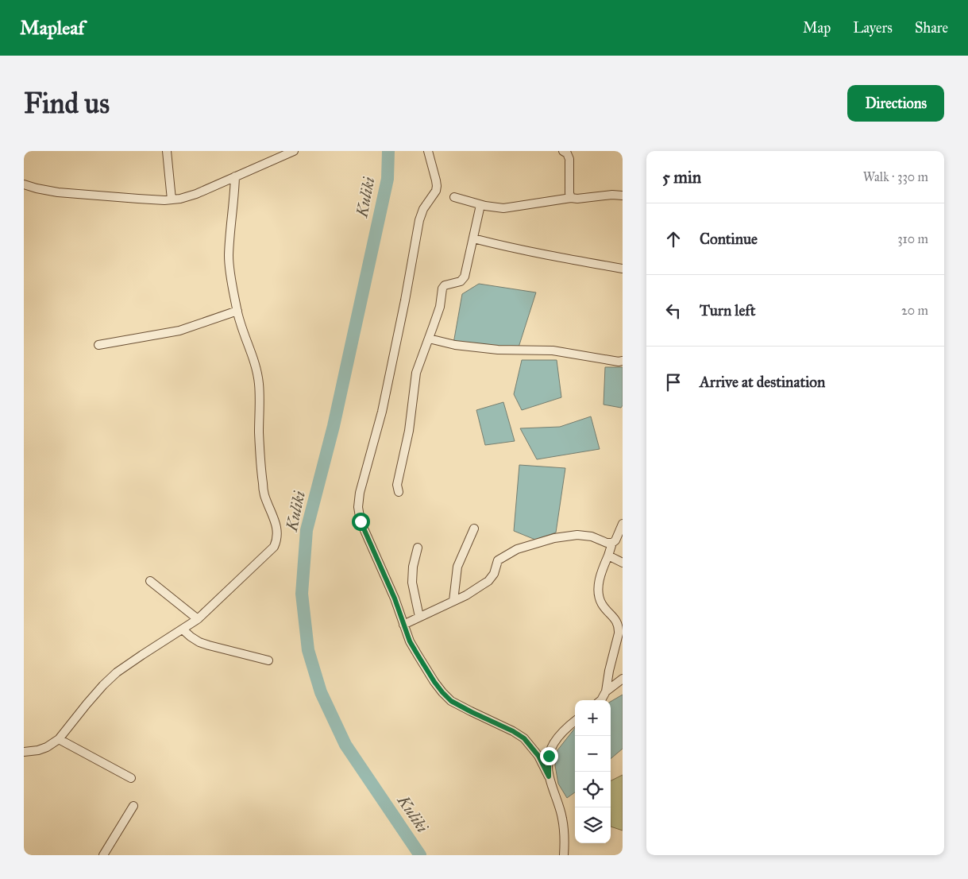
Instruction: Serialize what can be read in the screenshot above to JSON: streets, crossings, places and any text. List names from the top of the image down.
{
  "water": ["Kuliki"],
  "page": {
    "header": "Mapleaf",
    "nav": ["Map", "Layers", "Share"],
    "buttons": "Directions",
    "title": "Find us",
    "heading": ["5 min", "Walk · 330 m"],
    "list": [
      ["Continue", "310 m"],
      ["Turn left", "20 m"],
      "Arrive at destination"
    ],
    "map_buttons": ["+", "−"]
  }
}
